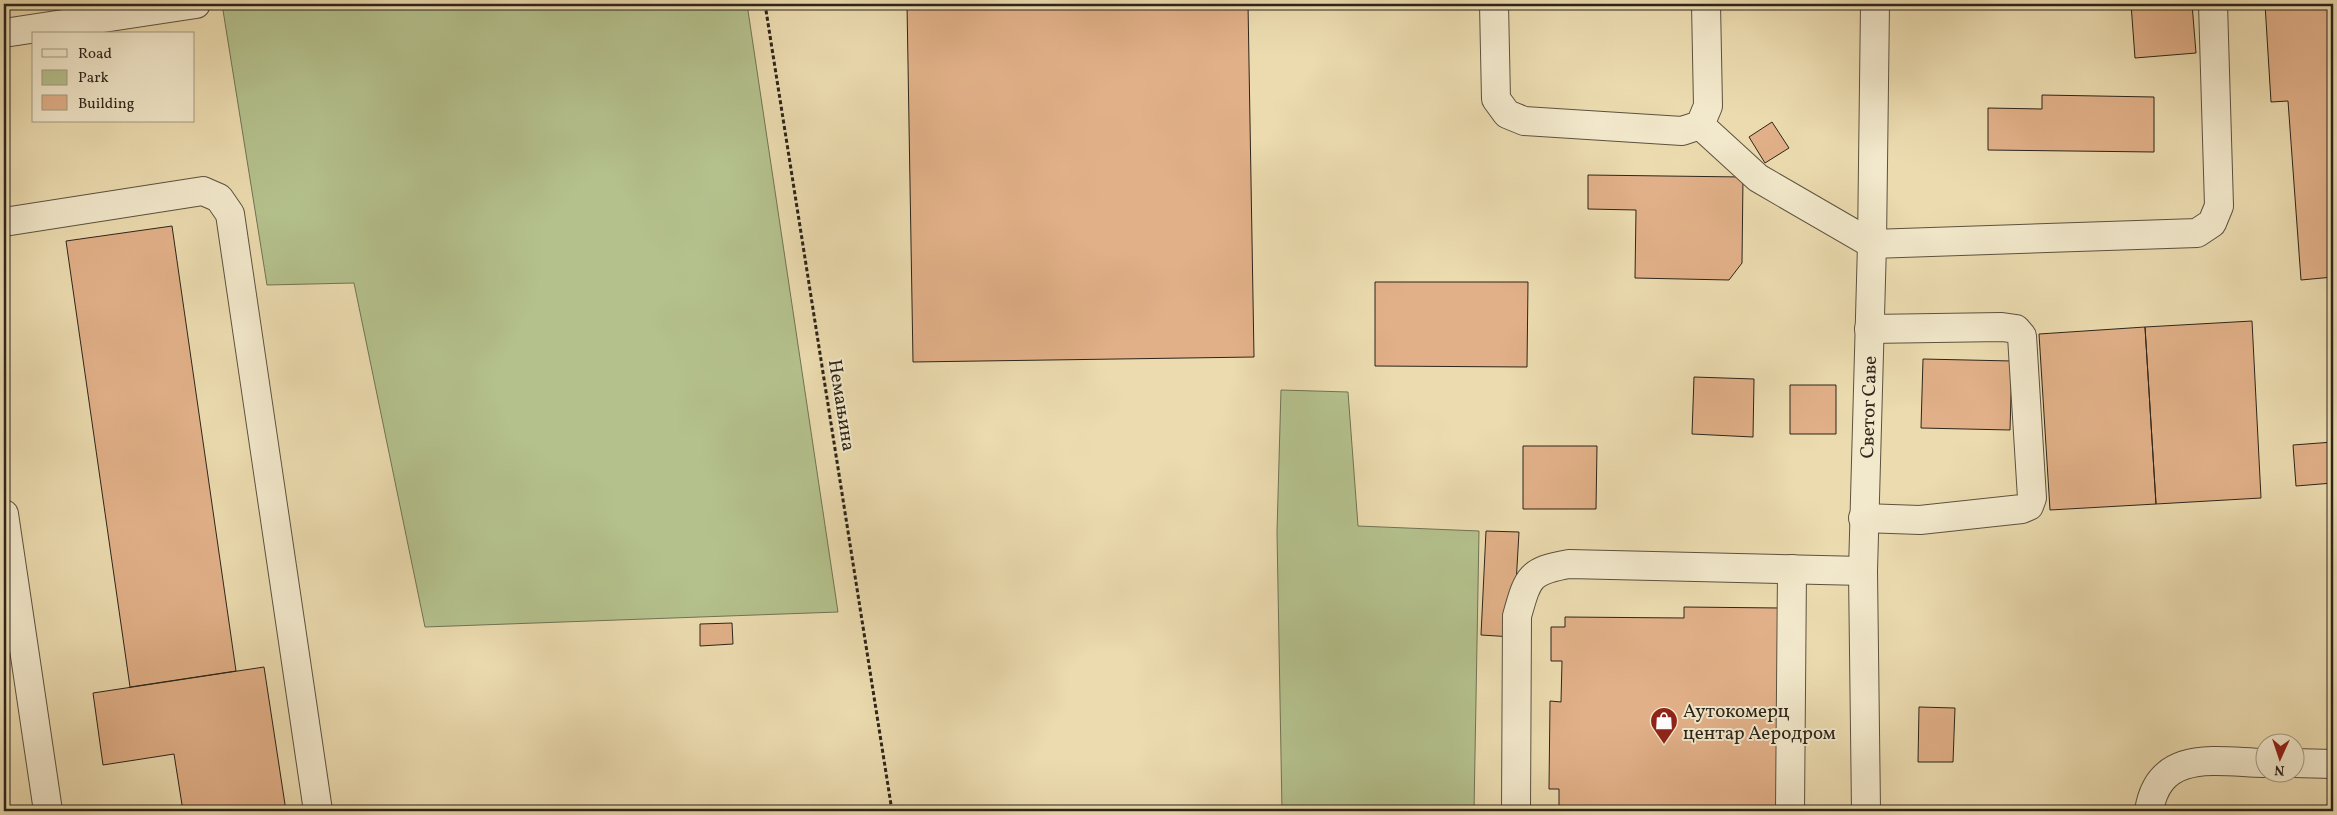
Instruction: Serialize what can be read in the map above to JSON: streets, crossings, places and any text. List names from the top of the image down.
{
  "streets": {
    "street": ["Светог Саве"],
    "path": ["Немањина"]
  },
  "places": {
    "shop": ["Аутокомерц центар Аеродром"]
  },
  "legend": ["Road", "Park", "Building"],
  "north": "bottom"
}
